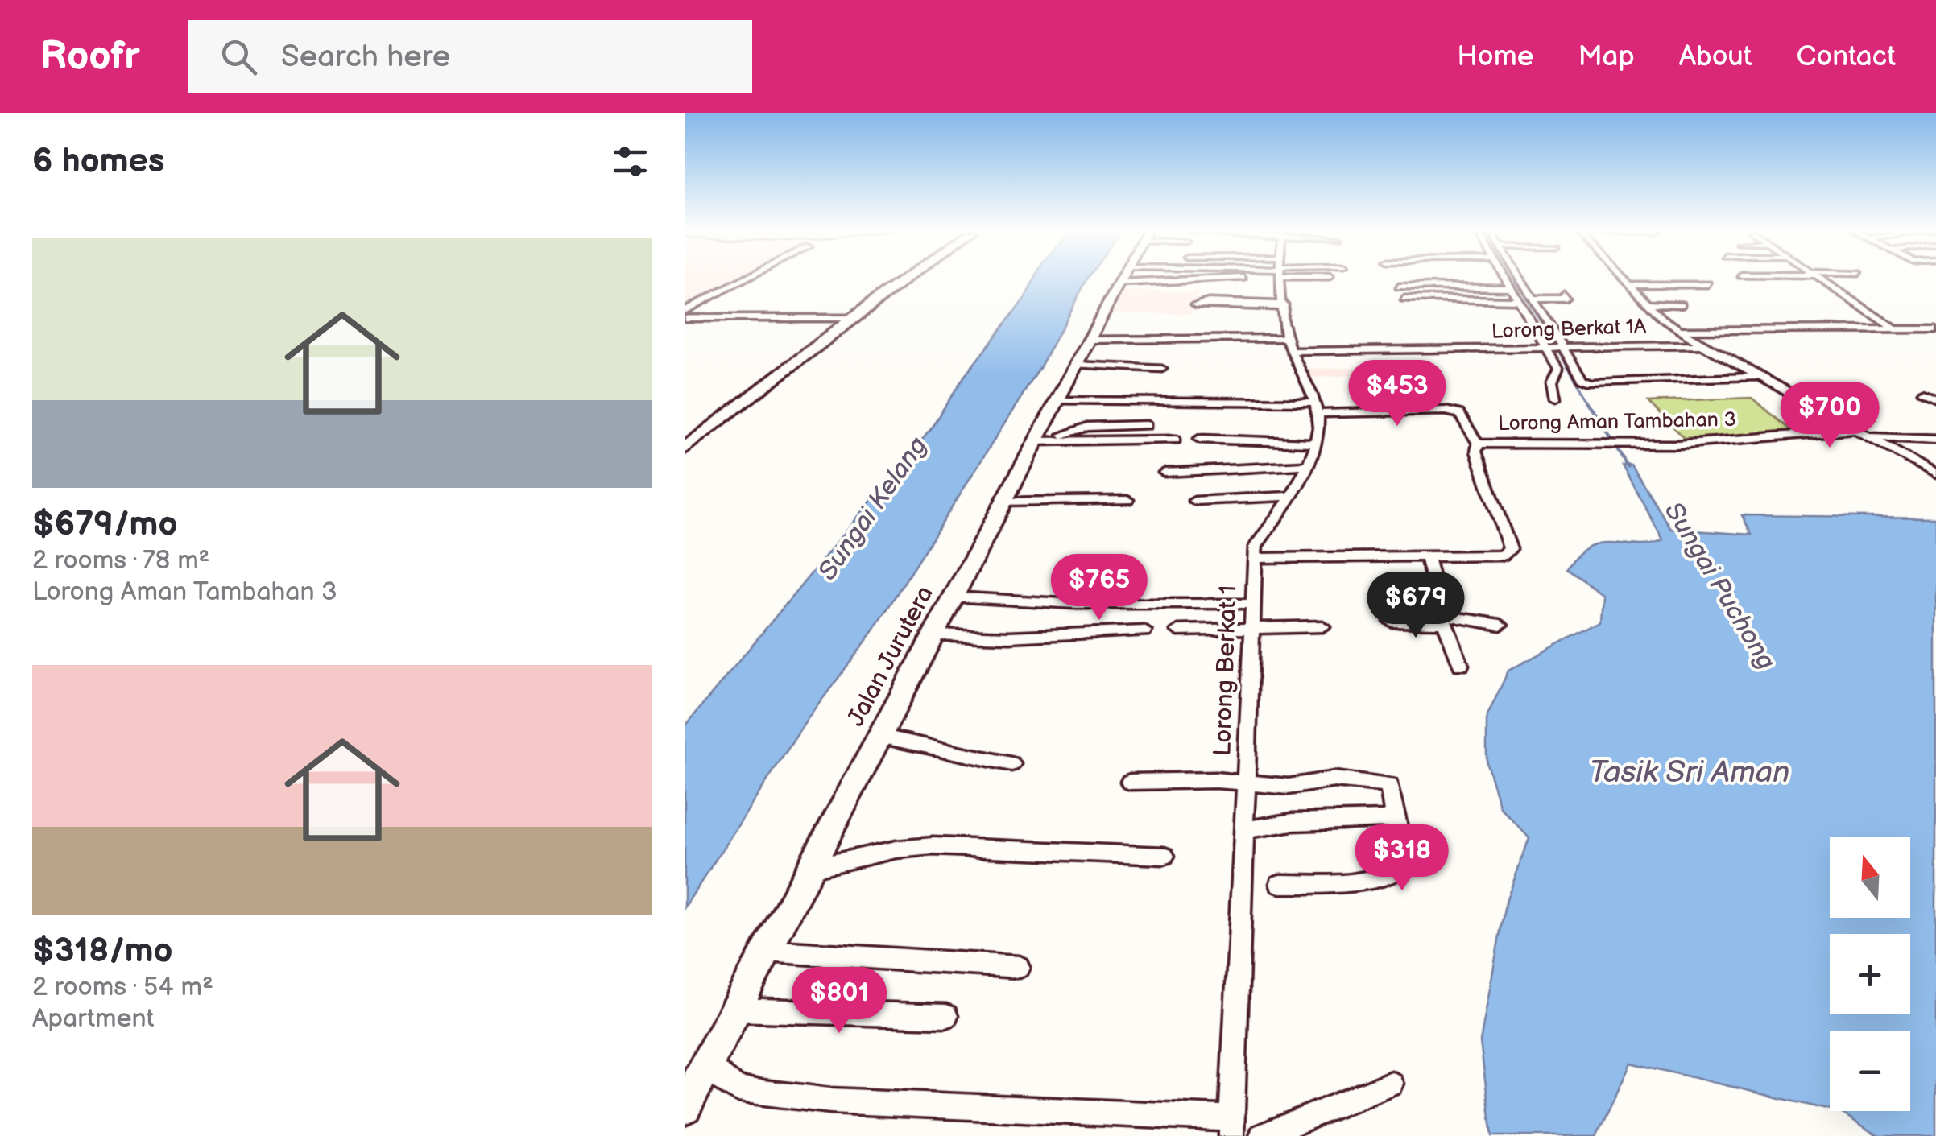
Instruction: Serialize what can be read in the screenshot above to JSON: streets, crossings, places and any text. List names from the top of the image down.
{
  "streets": {
    "street": [
      "Lorong Berkat 1A",
      "Lorong Aman Tambahan 3",
      "Jalan Jurutera",
      "Lorong Berkat 1"
    ]
  },
  "crossings": [
    ["Lorong Berkat 1A", "Jalan Jurutera"],
    ["Lorong Berkat 1A", "Lorong Berkat 1"],
    ["Lorong Aman Tambahan 3", "Lorong Berkat 1"]
  ],
  "water": ["Sungai Kelang", "Sungai Puchong", "Tasik Sri Aman"],
  "north": "top",
  "page": {
    "header": "Roofr",
    "search": "Search here",
    "nav": [
      "Home",
      "Map",
      "About",
      "Contact"
    ],
    "heading": "6 homes",
    "list": [
      {
        "name": "$679/mo",
        "note": "2 rooms · 78 m² · Lorong Aman Tambahan 3"
      },
      {
        "name": "$318/mo",
        "note": "2 rooms · 54 m² · Apartment"
      }
    ],
    "price": [
      "$453",
      "$700",
      "$765",
      "$679",
      "$318",
      "$801"
    ],
    "map_buttons": ["+", "−"]
  }
}
